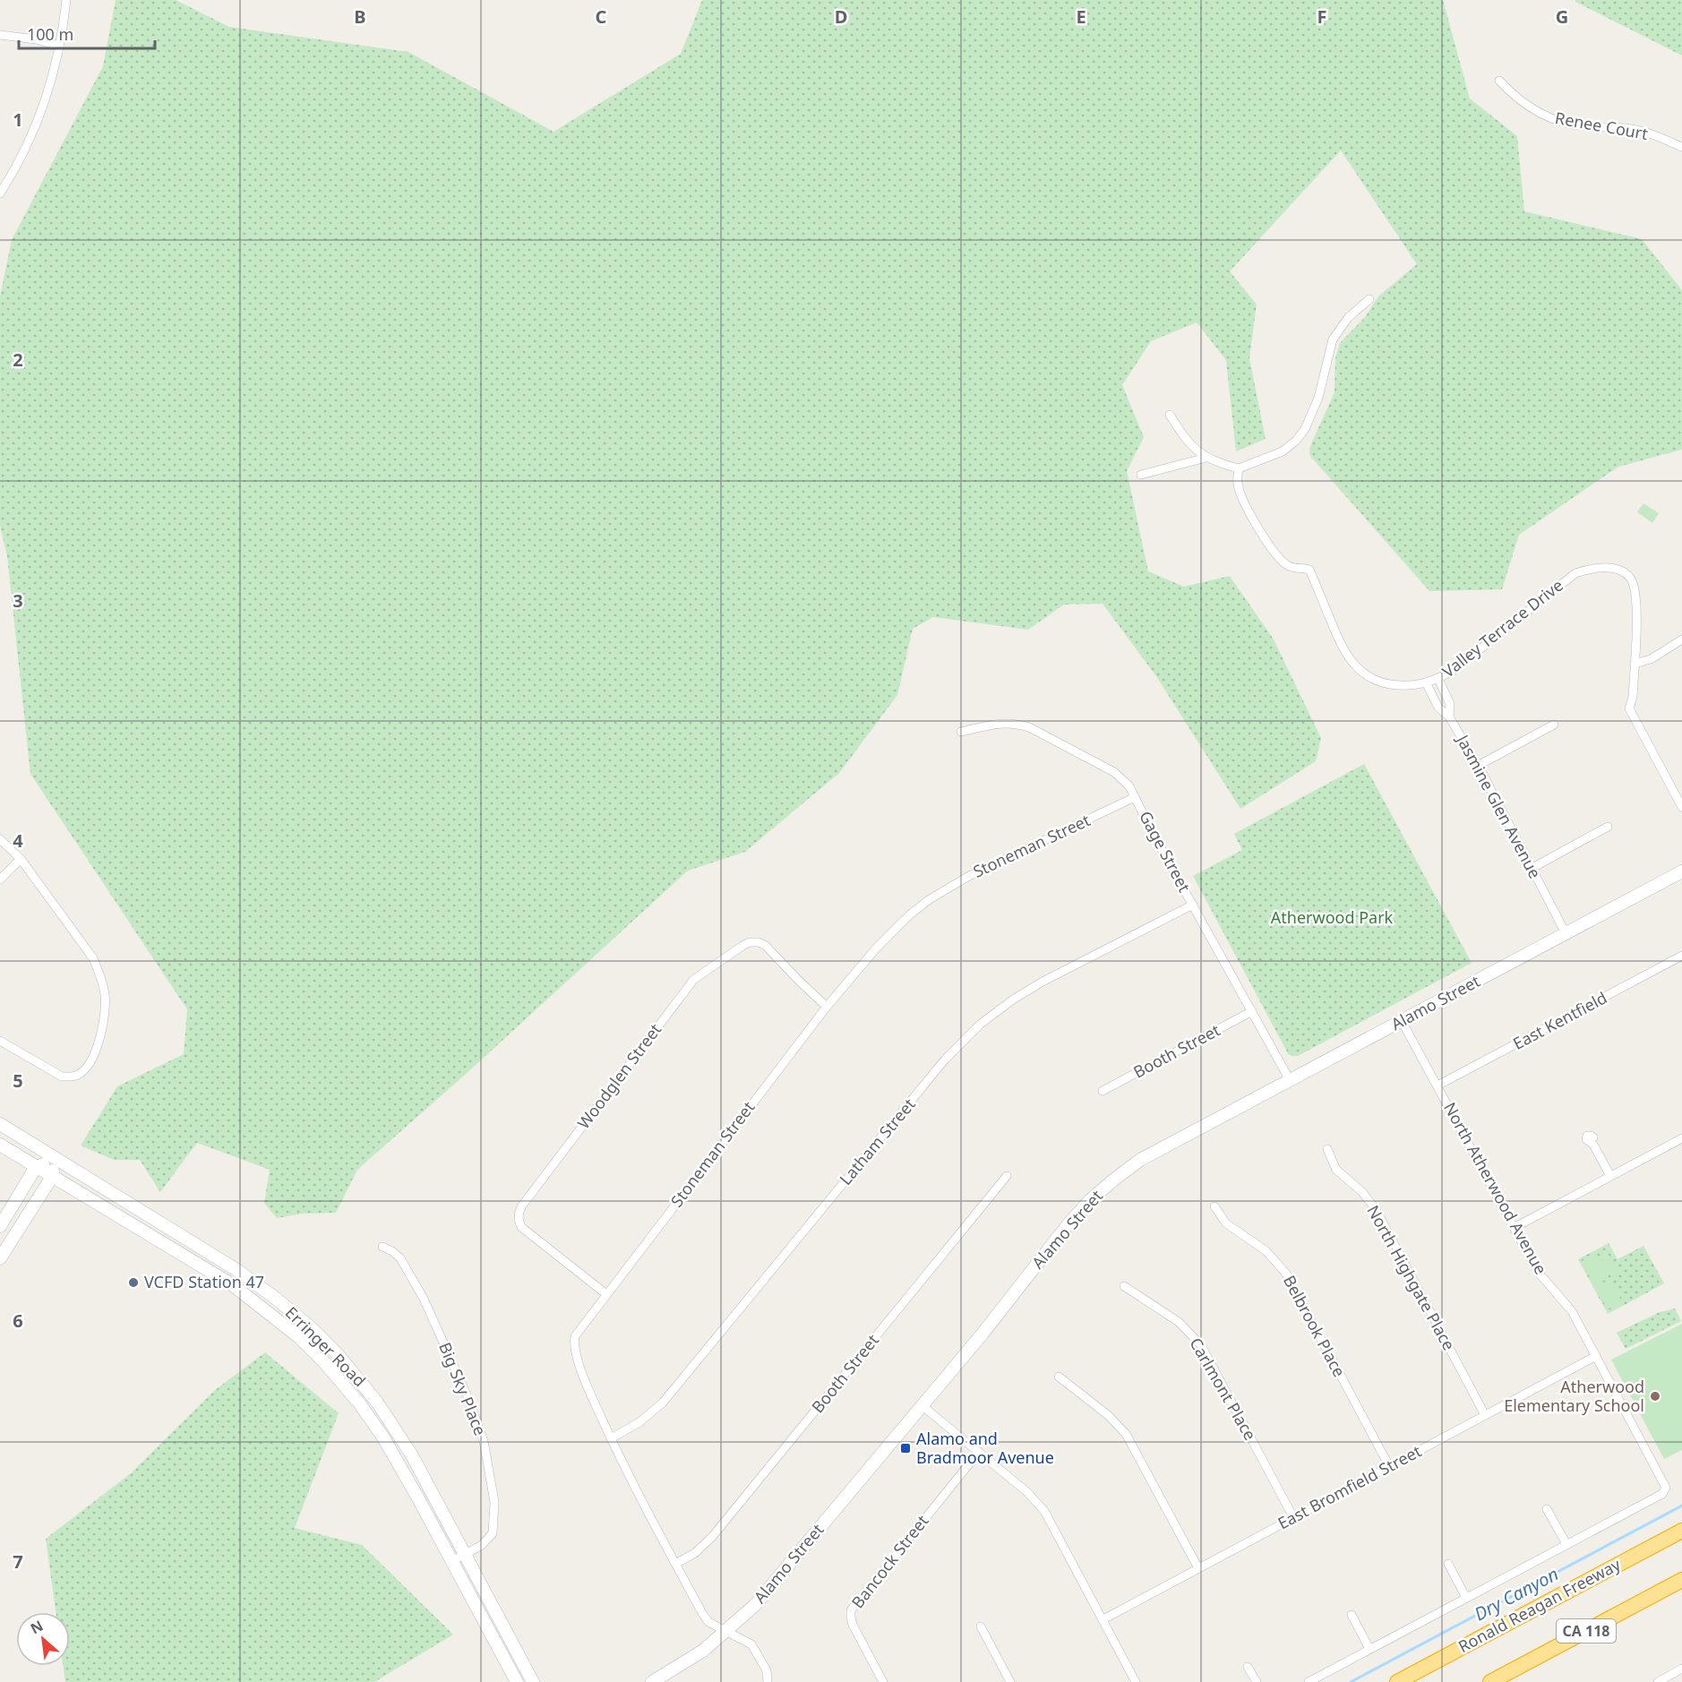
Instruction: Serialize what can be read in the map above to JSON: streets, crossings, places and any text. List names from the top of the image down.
{
  "streets": {
    "highway": ["Ronald Reagan Freeway", "CA 118"],
    "main road": ["Alamo Street", "Erringer Road"],
    "street": [
      "Renee Court",
      "Valley Terrace Drive",
      "Jasmine Glen Avenue",
      "Stoneman Street",
      "Gage Street",
      "East Kentfield",
      "Booth Street",
      "Woodglen Street",
      "Latham Street",
      "North Atherwood Avenue",
      "North Highgate Place",
      "Belbrook Place",
      "Big Sky Place",
      "Carlmont Place",
      "East Bromfield Street",
      "Bancock Street"
    ]
  },
  "crossings": [
    ["Valley Terrace Drive", "Jasmine Glen Avenue"],
    ["Jasmine Glen Avenue", "Alamo Street"],
    ["Stoneman Street", "Gage Street"],
    ["Stoneman Street", "Alamo Street"],
    ["Stoneman Street", "Booth Street"],
    ["Stoneman Street", "Woodglen Street"],
    ["Stoneman Street", "Latham Street"],
    ["Gage Street", "Alamo Street"],
    ["Gage Street", "Booth Street"],
    ["Gage Street", "Latham Street"],
    ["Alamo Street", "North Atherwood Avenue"],
    ["East Kentfield", "North Atherwood Avenue"],
    ["North Atherwood Avenue", "East Bromfield Street"],
    ["North Highgate Place", "East Bromfield Street"],
    ["Belbrook Place", "East Bromfield Street"],
    ["Erringer Road", "Big Sky Place"],
    ["Carlmont Place", "East Bromfield Street"]
  ],
  "water": ["Dry Canyon"],
  "parks": ["Atherwood Park"],
  "places": {
    "other": ["VCFD Station 47", "Atherwood Elementary School"],
    "transit": ["Alamo and Bradmoor Avenue"]
  },
  "scale_bar": "100 m",
  "north": "top left",
  "grid": {
    "columns": [
      "B",
      "C",
      "D",
      "E",
      "F",
      "G"
    ],
    "rows": [
      "1",
      "2",
      "3",
      "4",
      "5",
      "6",
      "7"
    ]
  }
}
